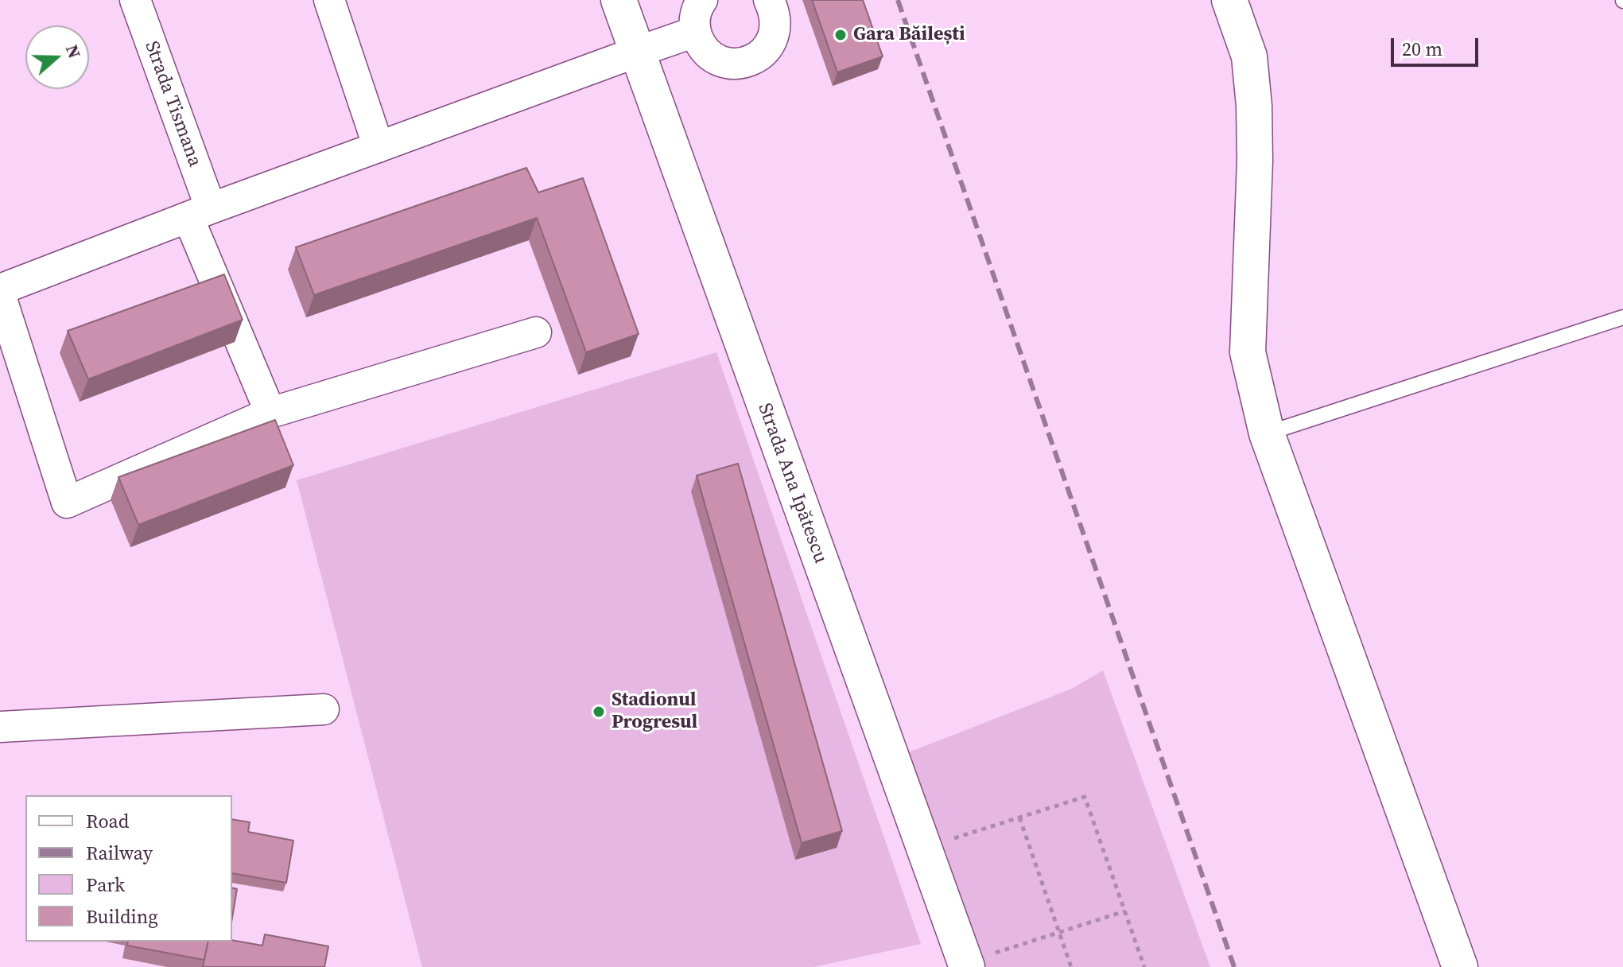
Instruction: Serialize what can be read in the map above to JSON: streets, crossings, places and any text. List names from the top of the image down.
{
  "streets": {
    "street": ["Strada Tismana", "Strada Ana Ipătescu"]
  },
  "places": ["Gara Băilești", "Stadionul Progresul"],
  "legend": [
    "Road",
    "Railway",
    "Park",
    "Building"
  ],
  "scale_bar": "20 m",
  "north": "right"
}
